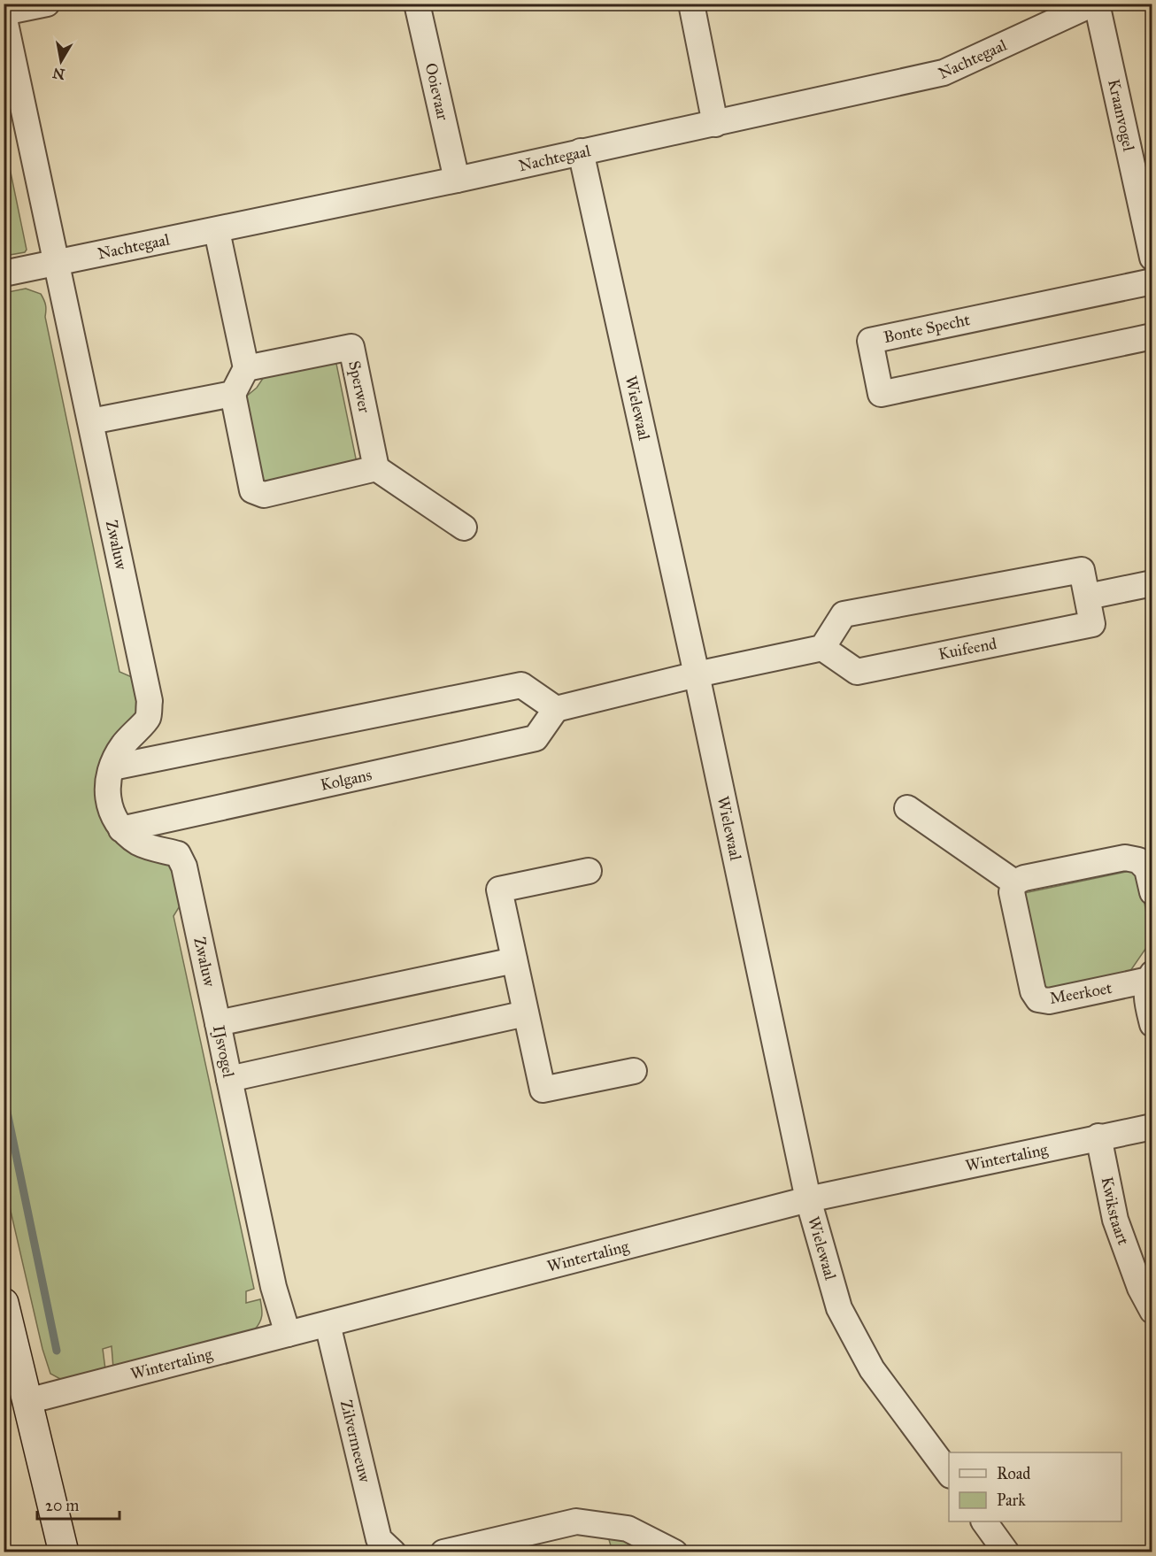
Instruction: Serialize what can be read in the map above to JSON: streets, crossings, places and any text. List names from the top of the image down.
{
  "streets": {
    "street": [
      "Nachtegaal",
      "Ooievaar",
      "Kraanvogel",
      "Bonte Specht",
      "Sperwer",
      "Wielewaal",
      "Zwaluw",
      "Kuifeend",
      "Kolgans",
      "Meerkoet",
      "IJsvogel",
      "Wintertaling",
      "Kwikstaart",
      "Zilvermeeuw"
    ]
  },
  "crossings": [
    ["Nachtegaal", "Ooievaar"],
    ["Nachtegaal", "Kraanvogel"],
    ["Nachtegaal", "Wielewaal"],
    ["Nachtegaal", "Zwaluw"],
    ["Wielewaal", "Wintertaling"],
    ["Zwaluw", "Kolgans"],
    ["Zwaluw", "IJsvogel"],
    ["Wintertaling", "Kwikstaart"],
    ["Wintertaling", "Zilvermeeuw"]
  ],
  "legend": ["Road", "Park"],
  "scale_bar": "20 m",
  "north": "bottom"
}
